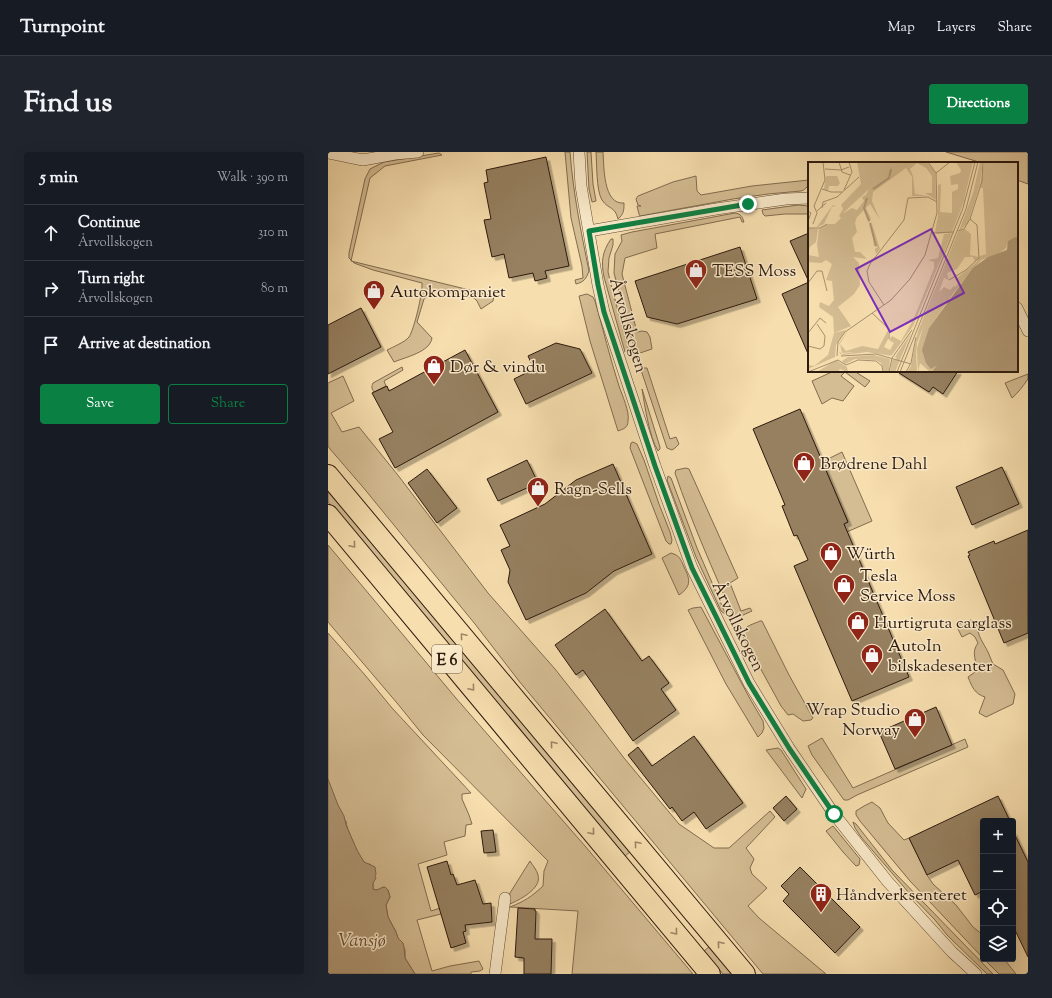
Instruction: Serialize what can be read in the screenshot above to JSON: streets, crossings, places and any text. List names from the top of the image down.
{
  "streets": {
    "highway": ["E 6"],
    "street": ["Årvollskogen"]
  },
  "water": ["Vansjø"],
  "places": {
    "shop": [
      "TESS Moss",
      "Autokompaniet",
      "Dør & vindu",
      "Brødrene Dahl",
      "Ragn-Sells",
      "Würth",
      "Tesla Service Moss",
      "Hurtigruta carglass",
      "AutoIn bilskadesenter",
      "Wrap Studio Norway"
    ],
    "building": ["Håndverksenteret"]
  },
  "page": {
    "header": "Turnpoint",
    "nav": ["Map", "Layers", "Share"],
    "title": "Find us",
    "buttons": [
      "Directions",
      ["Save", "Share"]
    ],
    "heading": ["5 min", "Walk · 390 m"],
    "list": [
      ["Continue", "Årvollskogen", "310 m"],
      ["Turn right", "Årvollskogen", "80 m"],
      "Arrive at destination"
    ],
    "map_buttons": ["+", "−"]
  }
}
